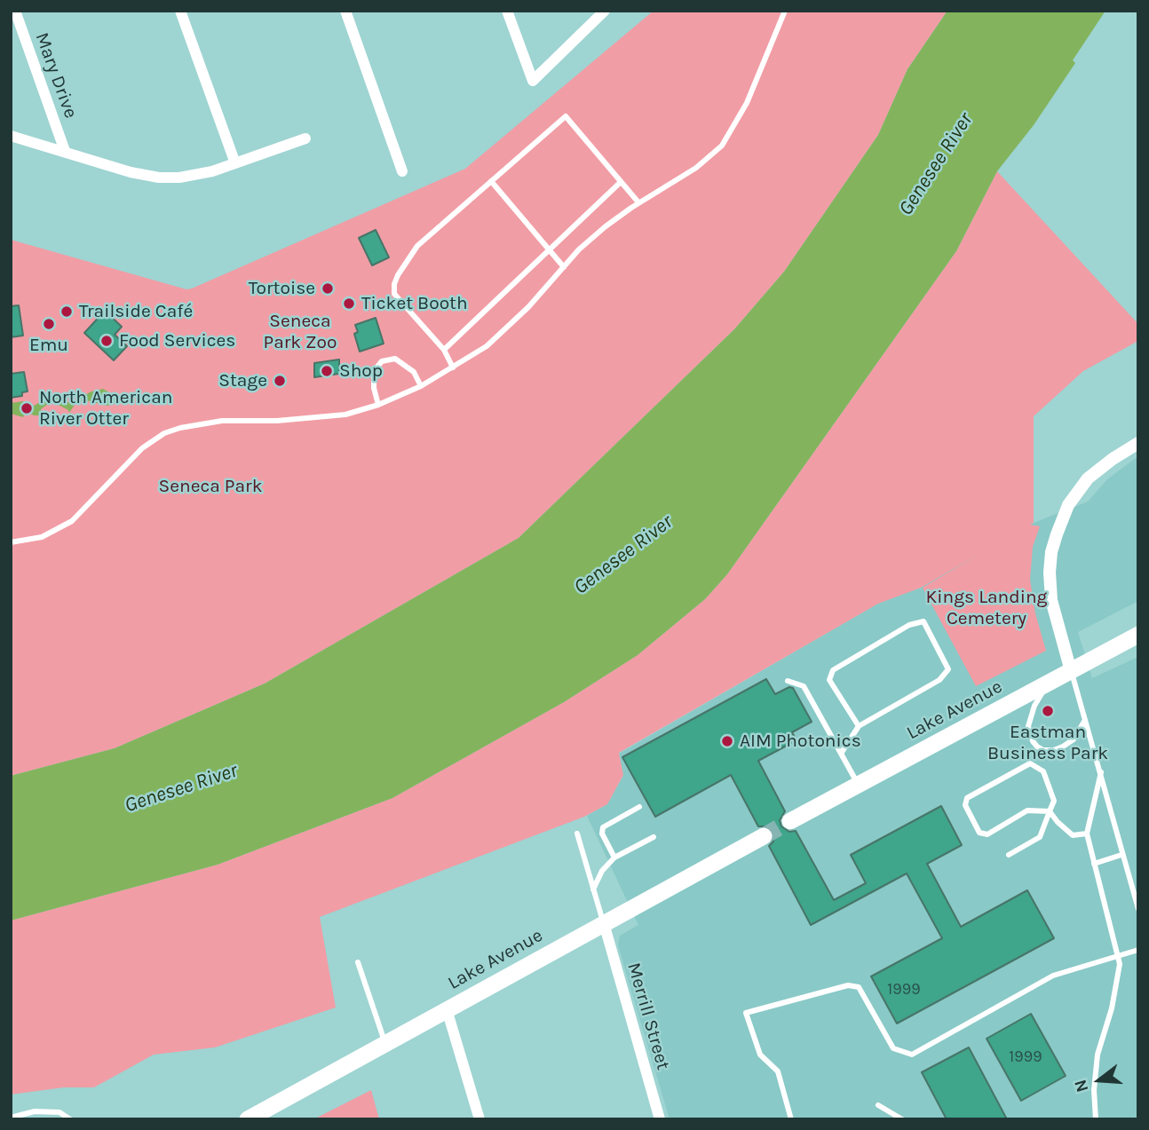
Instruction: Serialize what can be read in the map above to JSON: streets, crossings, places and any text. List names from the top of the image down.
{
  "streets": {
    "main road": ["Lake Avenue"],
    "street": ["Mary Drive", "Merrill Street"]
  },
  "crossings": [
    ["Lake Avenue", "Merrill Street"]
  ],
  "water": ["Genesee River"],
  "parks": ["Seneca Park Zoo", "Seneca Park", "Kings Landing Cemetery"],
  "places": [
    "Tortoise",
    "Ticket Booth",
    "Trailside Café",
    "Emu",
    "Food Services",
    "Shop",
    "Stage",
    "North American River Otter",
    "Eastman Business Park",
    "AIM Photonics"
  ],
  "house_numbers": ["1999", "1999"],
  "north": "left"
}
